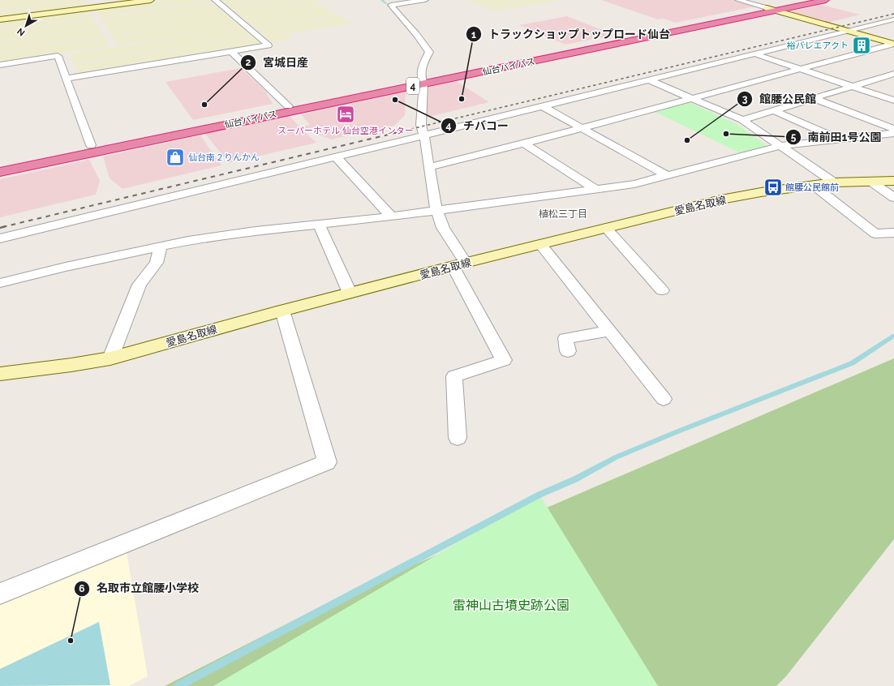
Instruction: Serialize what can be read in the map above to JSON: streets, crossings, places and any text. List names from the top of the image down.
{
  "streets": {
    "highway": ["仙台バイパス", "4"],
    "main road": ["愛島名取線"]
  },
  "districts": ["植松三丁目"],
  "parks": ["雷神山古墳史跡公園"],
  "places": {
    "building": ["裕バレエアクト"],
    "other": [
      "トラックショップトップロード仙台",
      "チバコー",
      "宮城日産",
      "南前田1号公園",
      "館腰公民館",
      "名取市立館腰小学校"
    ],
    "hotel": ["スーパーホテル 仙台空港インター"],
    "shop": ["仙台南２りんかん"],
    "bus stop": ["館腰公民館前"]
  },
  "north": "bottom left"
}
